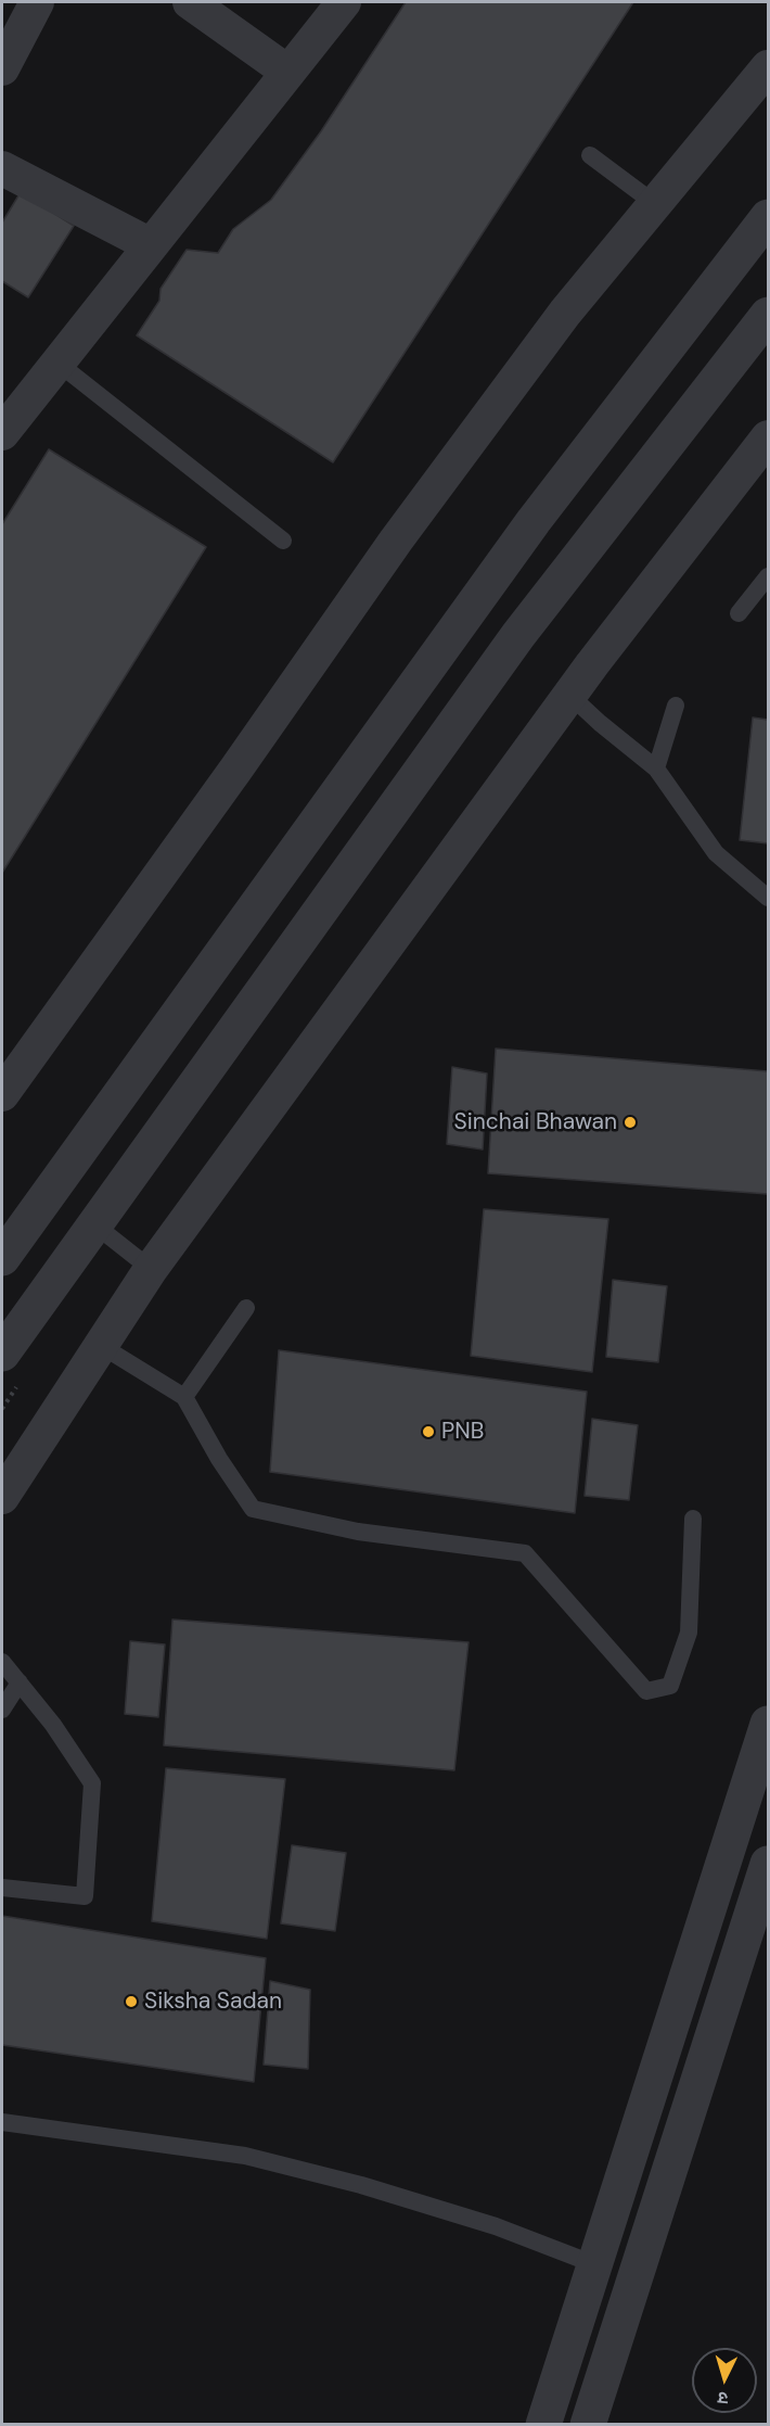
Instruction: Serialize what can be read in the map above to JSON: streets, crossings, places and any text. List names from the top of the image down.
{
  "places": ["Sinchai Bhawan", "PNB", "Siksha Sadan"],
  "north": "bottom"
}
